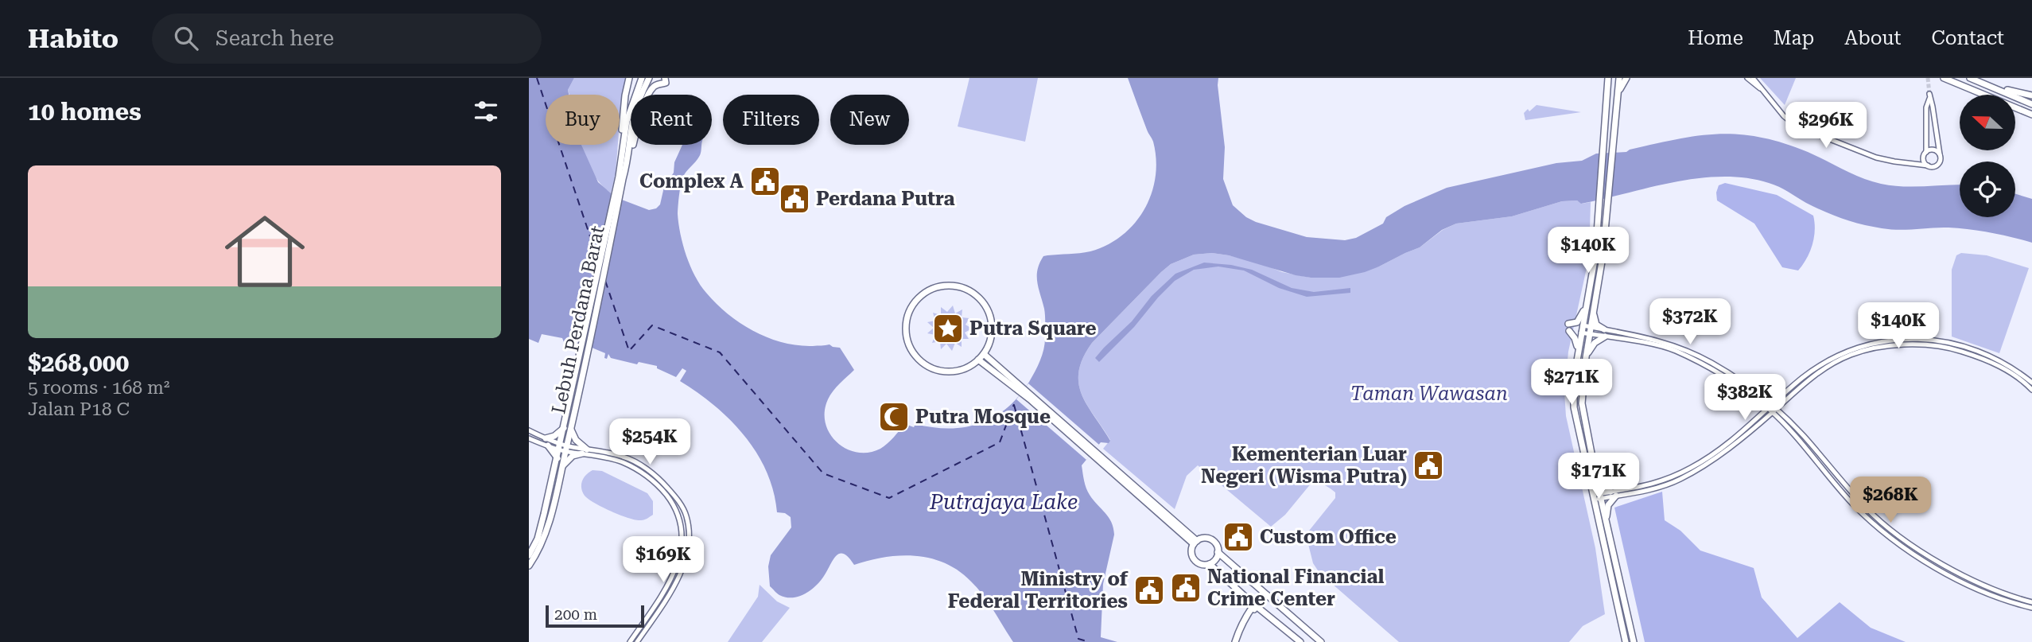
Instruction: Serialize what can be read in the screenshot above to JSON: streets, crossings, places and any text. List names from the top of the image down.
{
  "streets": {
    "main road": ["Lebuh Perdana Barat"]
  },
  "water": ["Putrajaya Lake"],
  "parks": ["Taman Wawasan"],
  "places": {
    "public building": [
      "Complex A",
      "Perdana Putra",
      "Kementerian Luar Negeri (Wisma Putra)",
      "Custom Office",
      "National Financial Crime Center",
      "Ministry of Federal Territories"
    ],
    "place": ["Putra Square"],
    "mosque": ["Putra Mosque"]
  },
  "scale_bar": "200 m",
  "north": "left",
  "page": {
    "header": "Habito",
    "search": "Search here",
    "nav": [
      "Home",
      "Map",
      "About",
      "Contact"
    ],
    "heading": "10 homes",
    "chip": [
      "Buy",
      "Rent",
      "Filters",
      "New"
    ],
    "price": [
      "$296K",
      "$140K",
      "$372K",
      "$140K",
      "$271K",
      "$382K",
      "$254K",
      "$171K",
      "$268K",
      "$169K"
    ],
    "list": [
      {
        "name": "$268,000",
        "note": "5 rooms · 168 m² · Jalan P18 C"
      }
    ],
    "scale": "200 m"
  }
}
